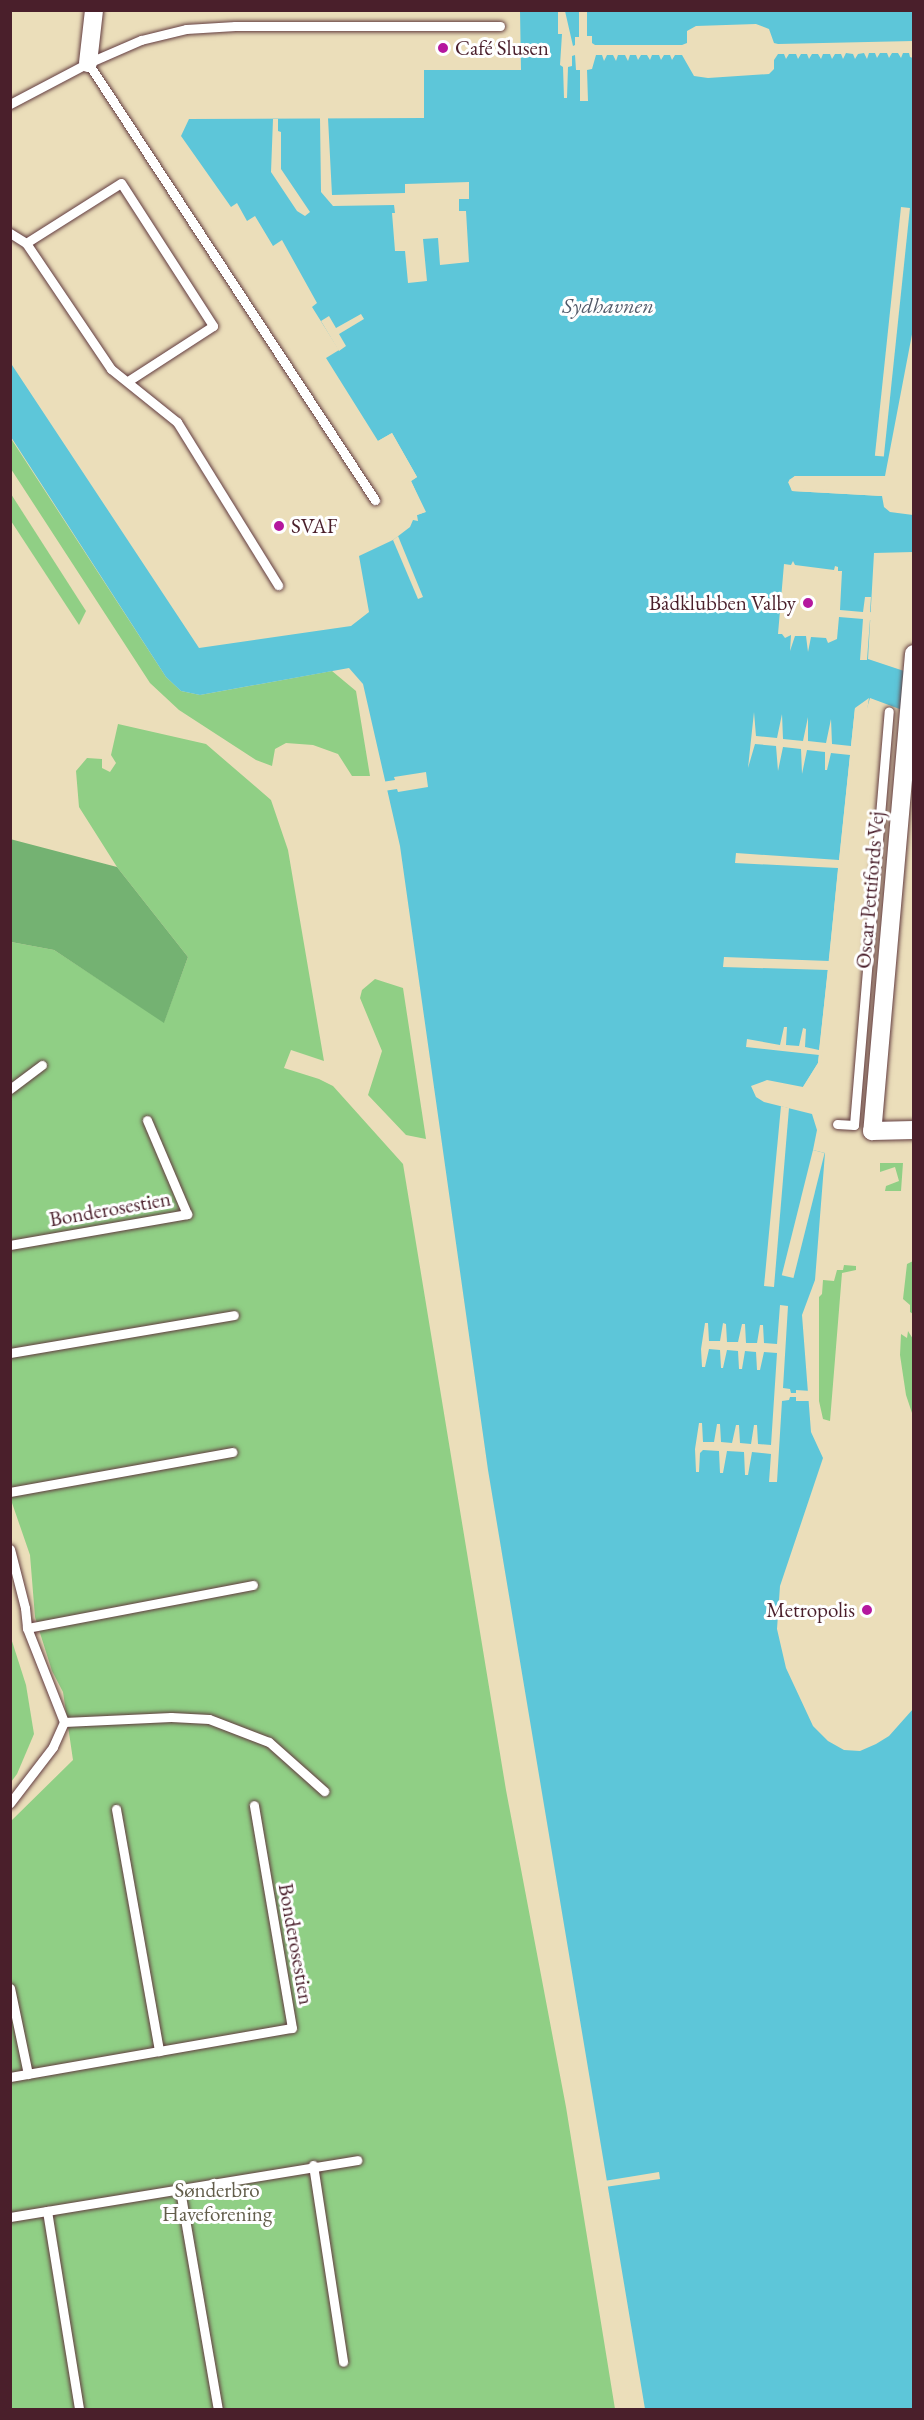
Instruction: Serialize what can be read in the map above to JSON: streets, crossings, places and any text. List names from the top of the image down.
{
  "streets": {
    "street": ["Oscar Pettifords Vej"],
    "lane": ["Bonderosestien"]
  },
  "water": ["Sydhavnen"],
  "parks": ["Sønderbro Haveforening"],
  "places": [
    "Café Slusen",
    "SVAF",
    "Bådklubben Valby",
    "Metropolis"
  ]
}
